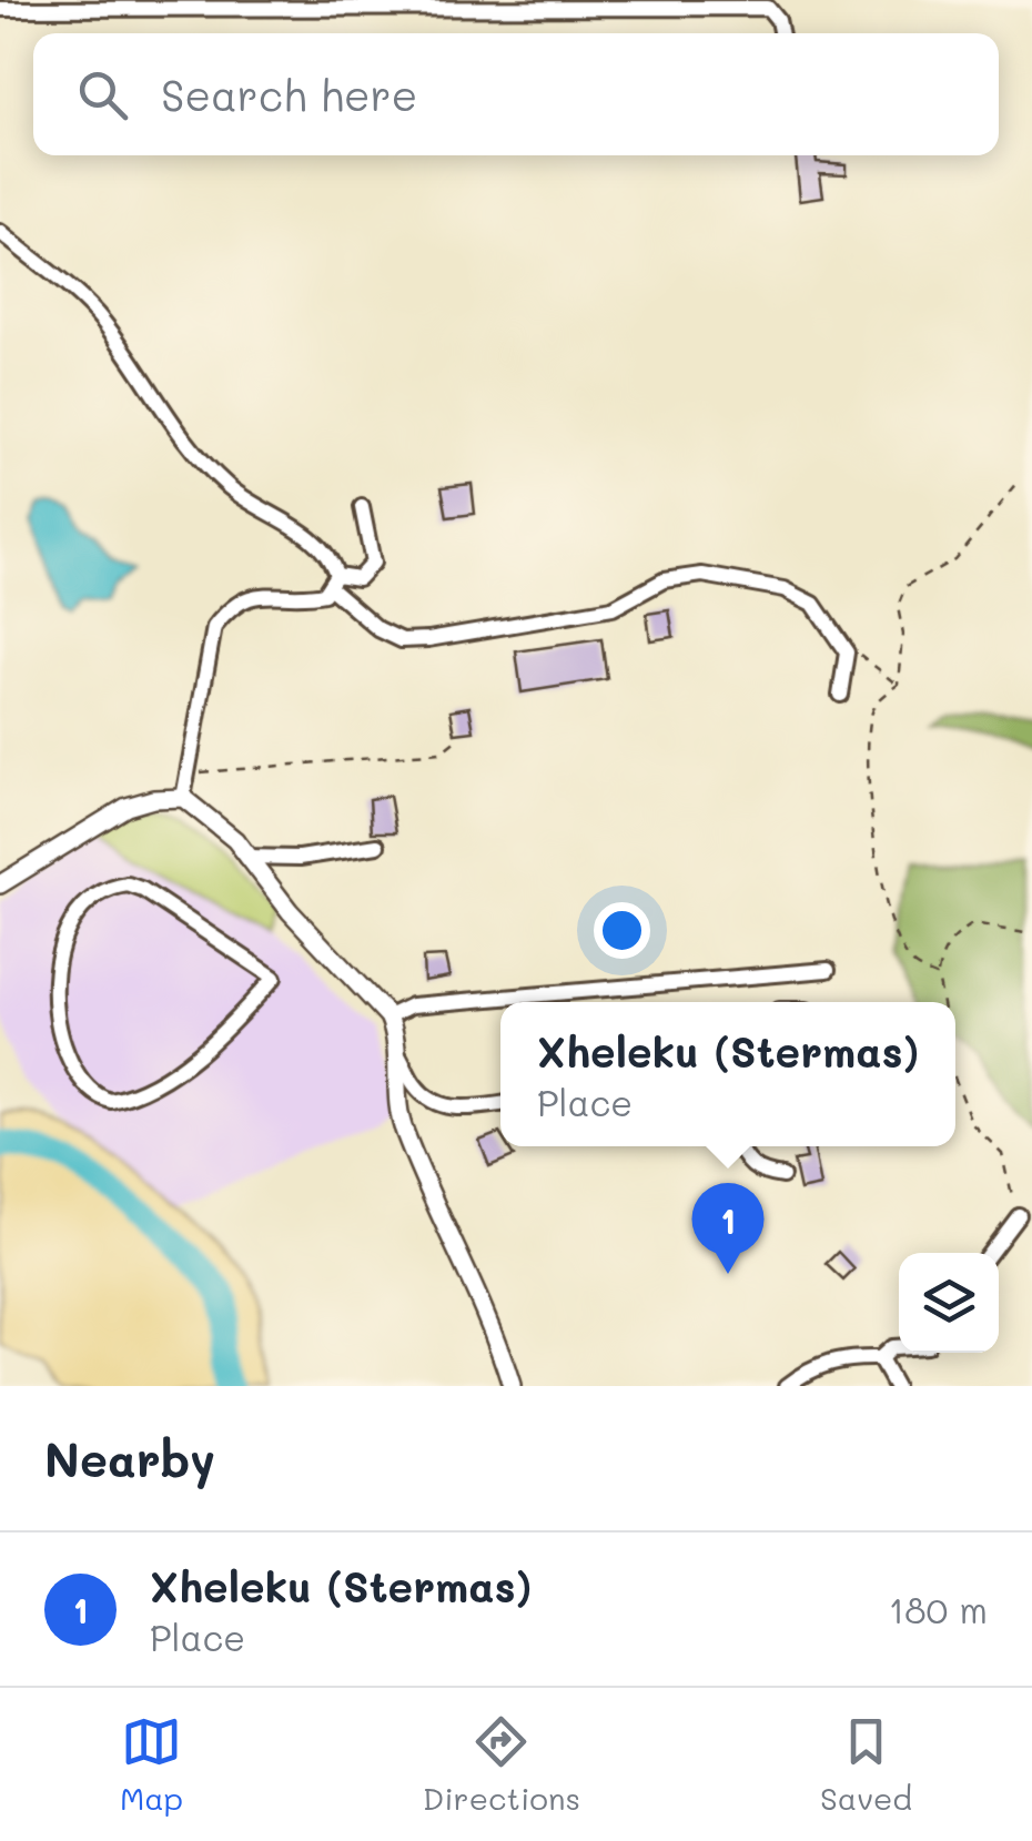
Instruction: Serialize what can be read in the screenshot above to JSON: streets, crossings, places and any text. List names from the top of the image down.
{
  "page": {
    "search": "Search here",
    "popup": ["Xheleku (Stermas)", "Place"],
    "pins": "1",
    "heading": "Nearby",
    "list": [
      {
        "mark": "1",
        "name": "Xheleku (Stermas)",
        "note": "Place",
        "value": "180 m"
      }
    ],
    "nav": ["Map", "Directions", "Saved"]
  }
}
